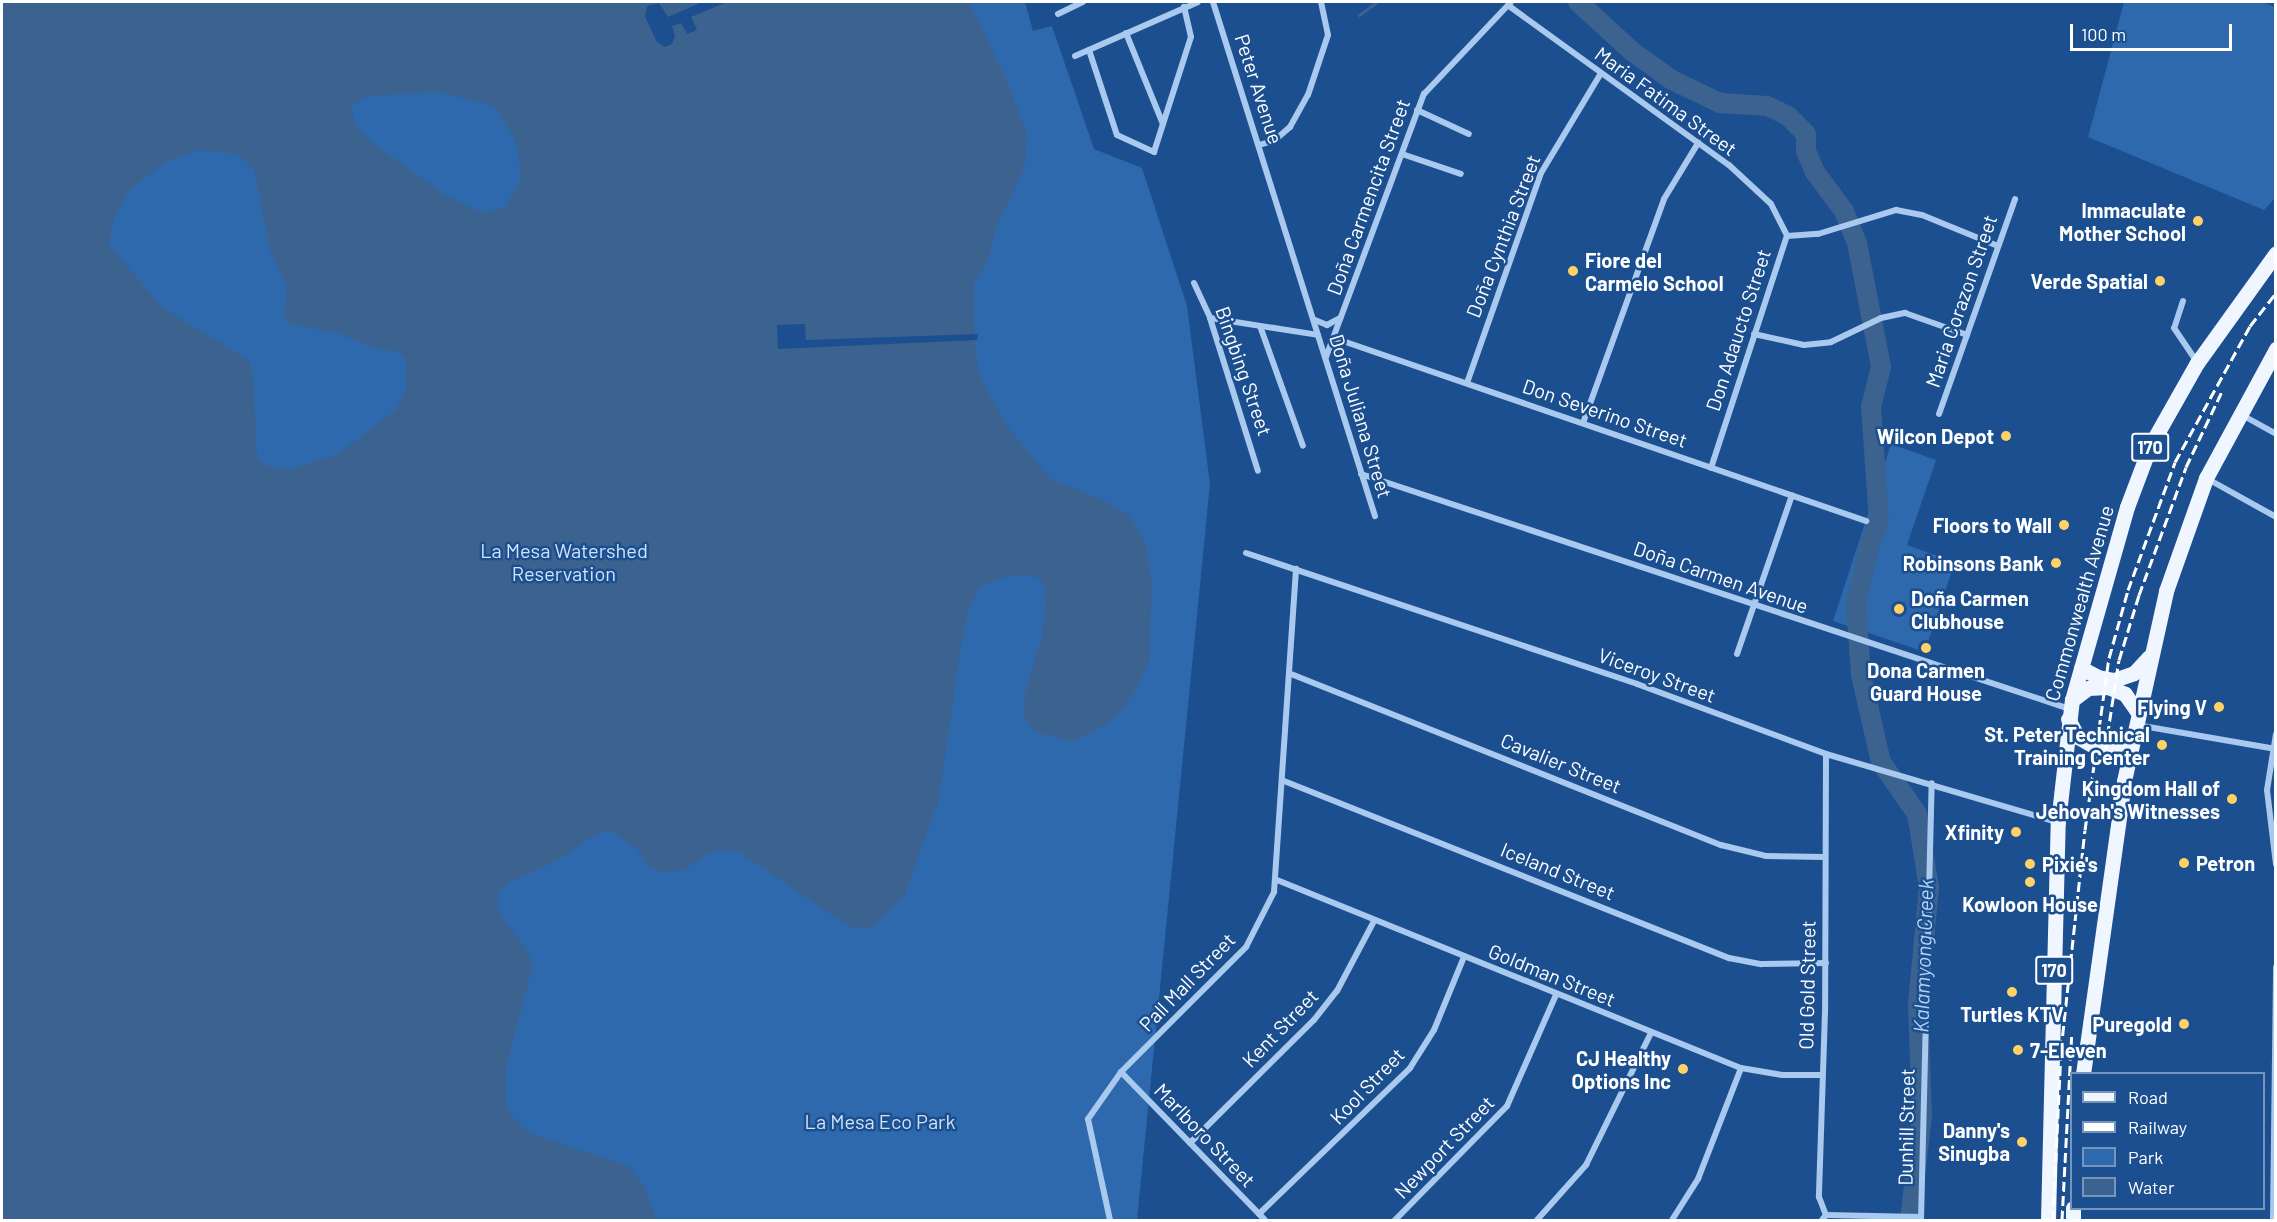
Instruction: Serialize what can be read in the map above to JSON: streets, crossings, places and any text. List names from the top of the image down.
{
  "streets": {
    "main road": ["170", "Commonwealth Avenue"],
    "street": [
      "Peter Avenue",
      "Maria Fatima Street",
      "Doña Carmencita Street",
      "Doña Cynthia Street",
      "Maria Corazon Street",
      "Don Adaucto Street",
      "Bingbing Street",
      "Don Severino Street",
      "Doña Juliana Street",
      "Doña Carmen Avenue",
      "Viceroy Street",
      "Cavalier Street",
      "Iceland Street",
      "Goldman Street",
      "Pall Mall Street",
      "Old Gold Street",
      "Kent Street",
      "Kool Street",
      "Dunhill Street",
      "Marlboro Street",
      "Newport Street"
    ]
  },
  "crossings": [
    ["Peter Avenue", "Doña Juliana Street"],
    ["Maria Fatima Street", "Doña Carmencita Street"],
    ["Maria Fatima Street", "Doña Cynthia Street"],
    ["Maria Fatima Street", "Don Adaucto Street"],
    ["Doña Carmencita Street", "Don Severino Street"],
    ["Doña Carmencita Street", "Doña Juliana Street"],
    ["Doña Cynthia Street", "Don Severino Street"],
    ["Don Adaucto Street", "Don Severino Street"],
    ["Doña Juliana Street", "Doña Carmen Avenue"],
    ["170", "Doña Carmen Avenue"],
    ["170", "Commonwealth Avenue"],
    ["Doña Carmen Avenue", "Commonwealth Avenue"],
    ["Commonwealth Avenue", "Viceroy Street"],
    ["Viceroy Street", "Pall Mall Street"],
    ["Viceroy Street", "Old Gold Street"],
    ["Viceroy Street", "Dunhill Street"],
    ["Cavalier Street", "Pall Mall Street"],
    ["Cavalier Street", "Old Gold Street"],
    ["Iceland Street", "Pall Mall Street"],
    ["Iceland Street", "Old Gold Street"],
    ["Goldman Street", "Pall Mall Street"],
    ["Goldman Street", "Old Gold Street"],
    ["Goldman Street", "Kent Street"],
    ["Goldman Street", "Kool Street"],
    ["Goldman Street", "Newport Street"],
    ["Pall Mall Street", "Marlboro Street"],
    ["Kent Street", "Marlboro Street"],
    ["Kool Street", "Marlboro Street"]
  ],
  "water": ["Kalamyong Creek"],
  "parks": ["La Mesa Watershed Reservation", "La Mesa Eco Park"],
  "places": [
    "Immaculate Mother School",
    "Fiore del Carmelo School",
    "Verde Spatial",
    "Wilcon Depot",
    "Floors to Wall",
    "Robinsons Bank",
    "Doña Carmen Clubhouse",
    "Dona Carmen Guard House",
    "Flying V",
    "St. Peter Technical Training Center",
    "Kingdom Hall of Jehovah's Witnesses",
    "Xfinity",
    "Petron",
    "Pixie's",
    "Kowloon House",
    "Turtles KTV",
    "Puregold",
    "7-Eleven",
    "CJ Healthy Options Inc",
    "Danny's Sinugba"
  ],
  "legend": [
    "Road",
    "Railway",
    "Park",
    "Water"
  ],
  "scale_bar": "100 m"
}
